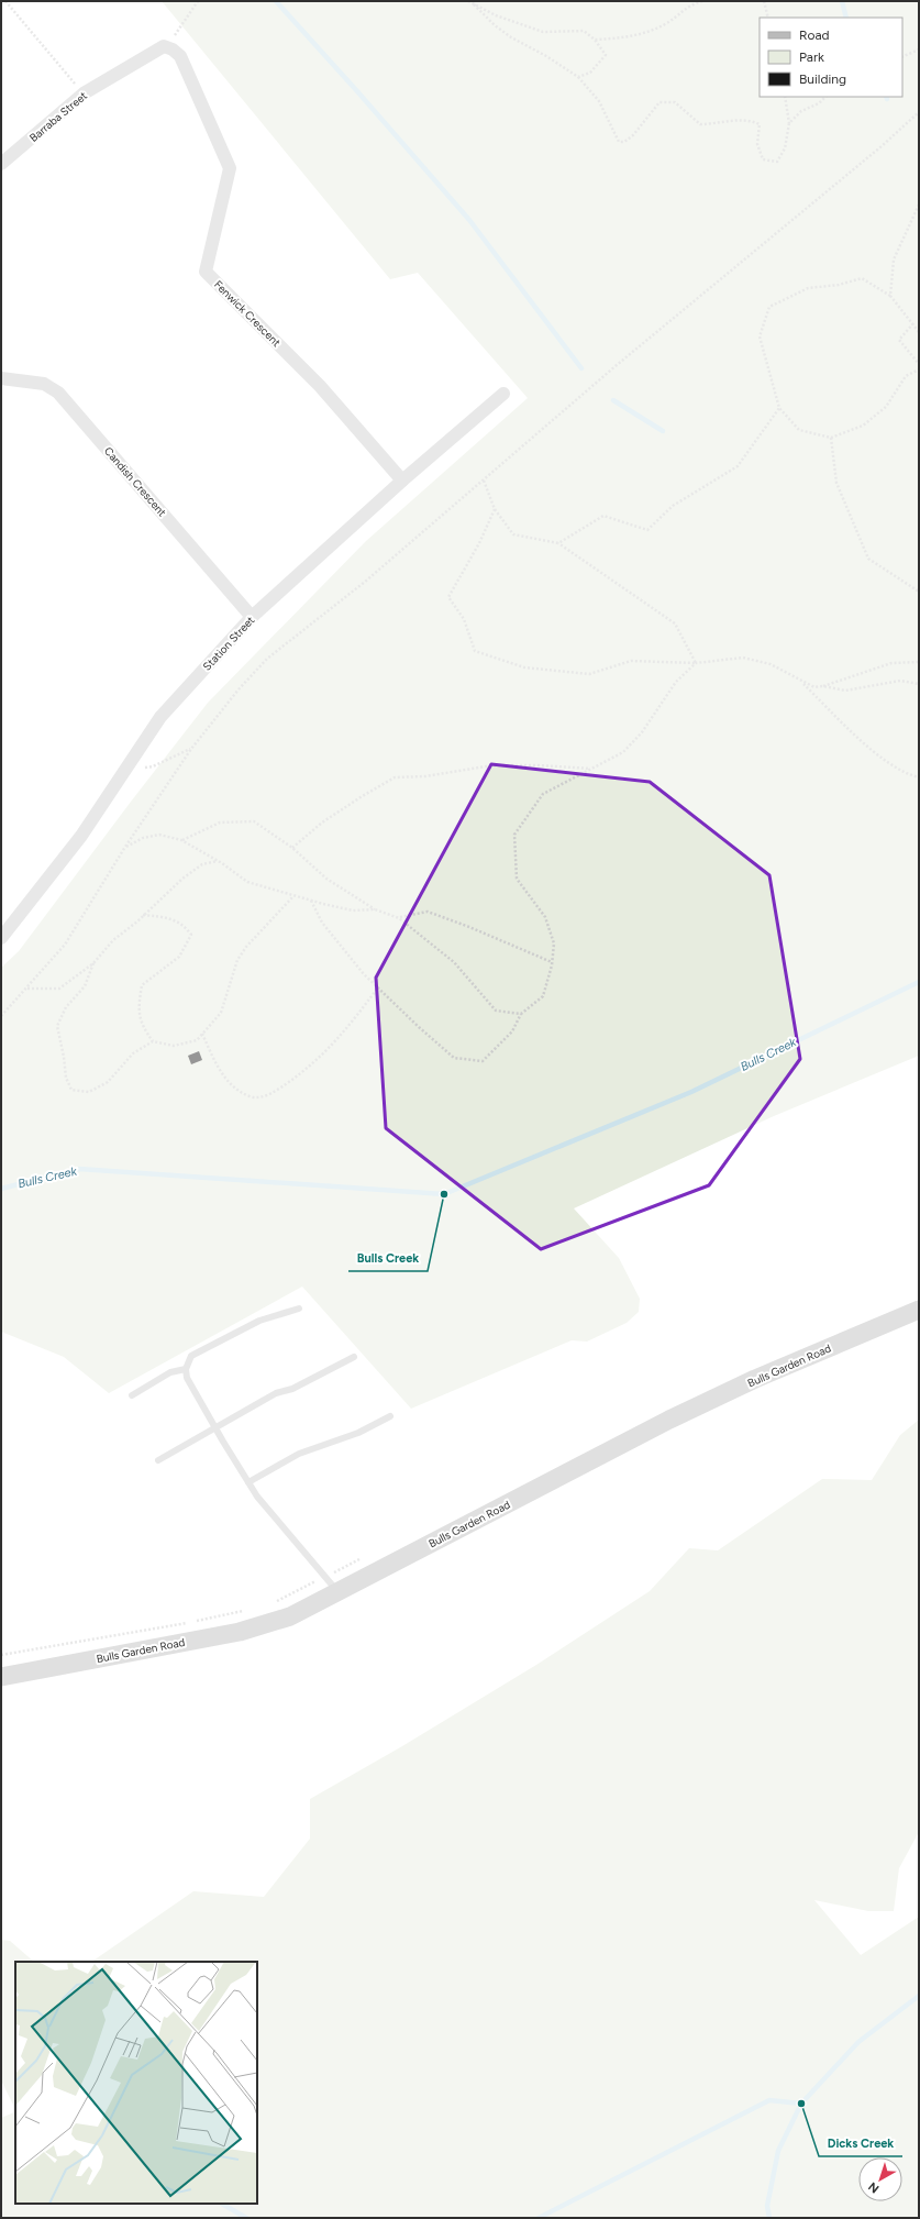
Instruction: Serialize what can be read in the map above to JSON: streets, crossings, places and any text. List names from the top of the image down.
{
  "streets": {
    "main road": ["Bulls Garden Road"],
    "street": [
      "Barraba Street",
      "Fenwick Crescent",
      "Candish Crescent",
      "Station Street"
    ]
  },
  "crossings": [
    ["Barraba Street", "Fenwick Crescent"],
    ["Fenwick Crescent", "Station Street"],
    ["Candish Crescent", "Station Street"]
  ],
  "water": ["Bulls Creek"],
  "places": ["Bulls Creek", "Dicks Creek"],
  "legend": ["Road", "Park", "Building"],
  "north": "bottom left"
}
